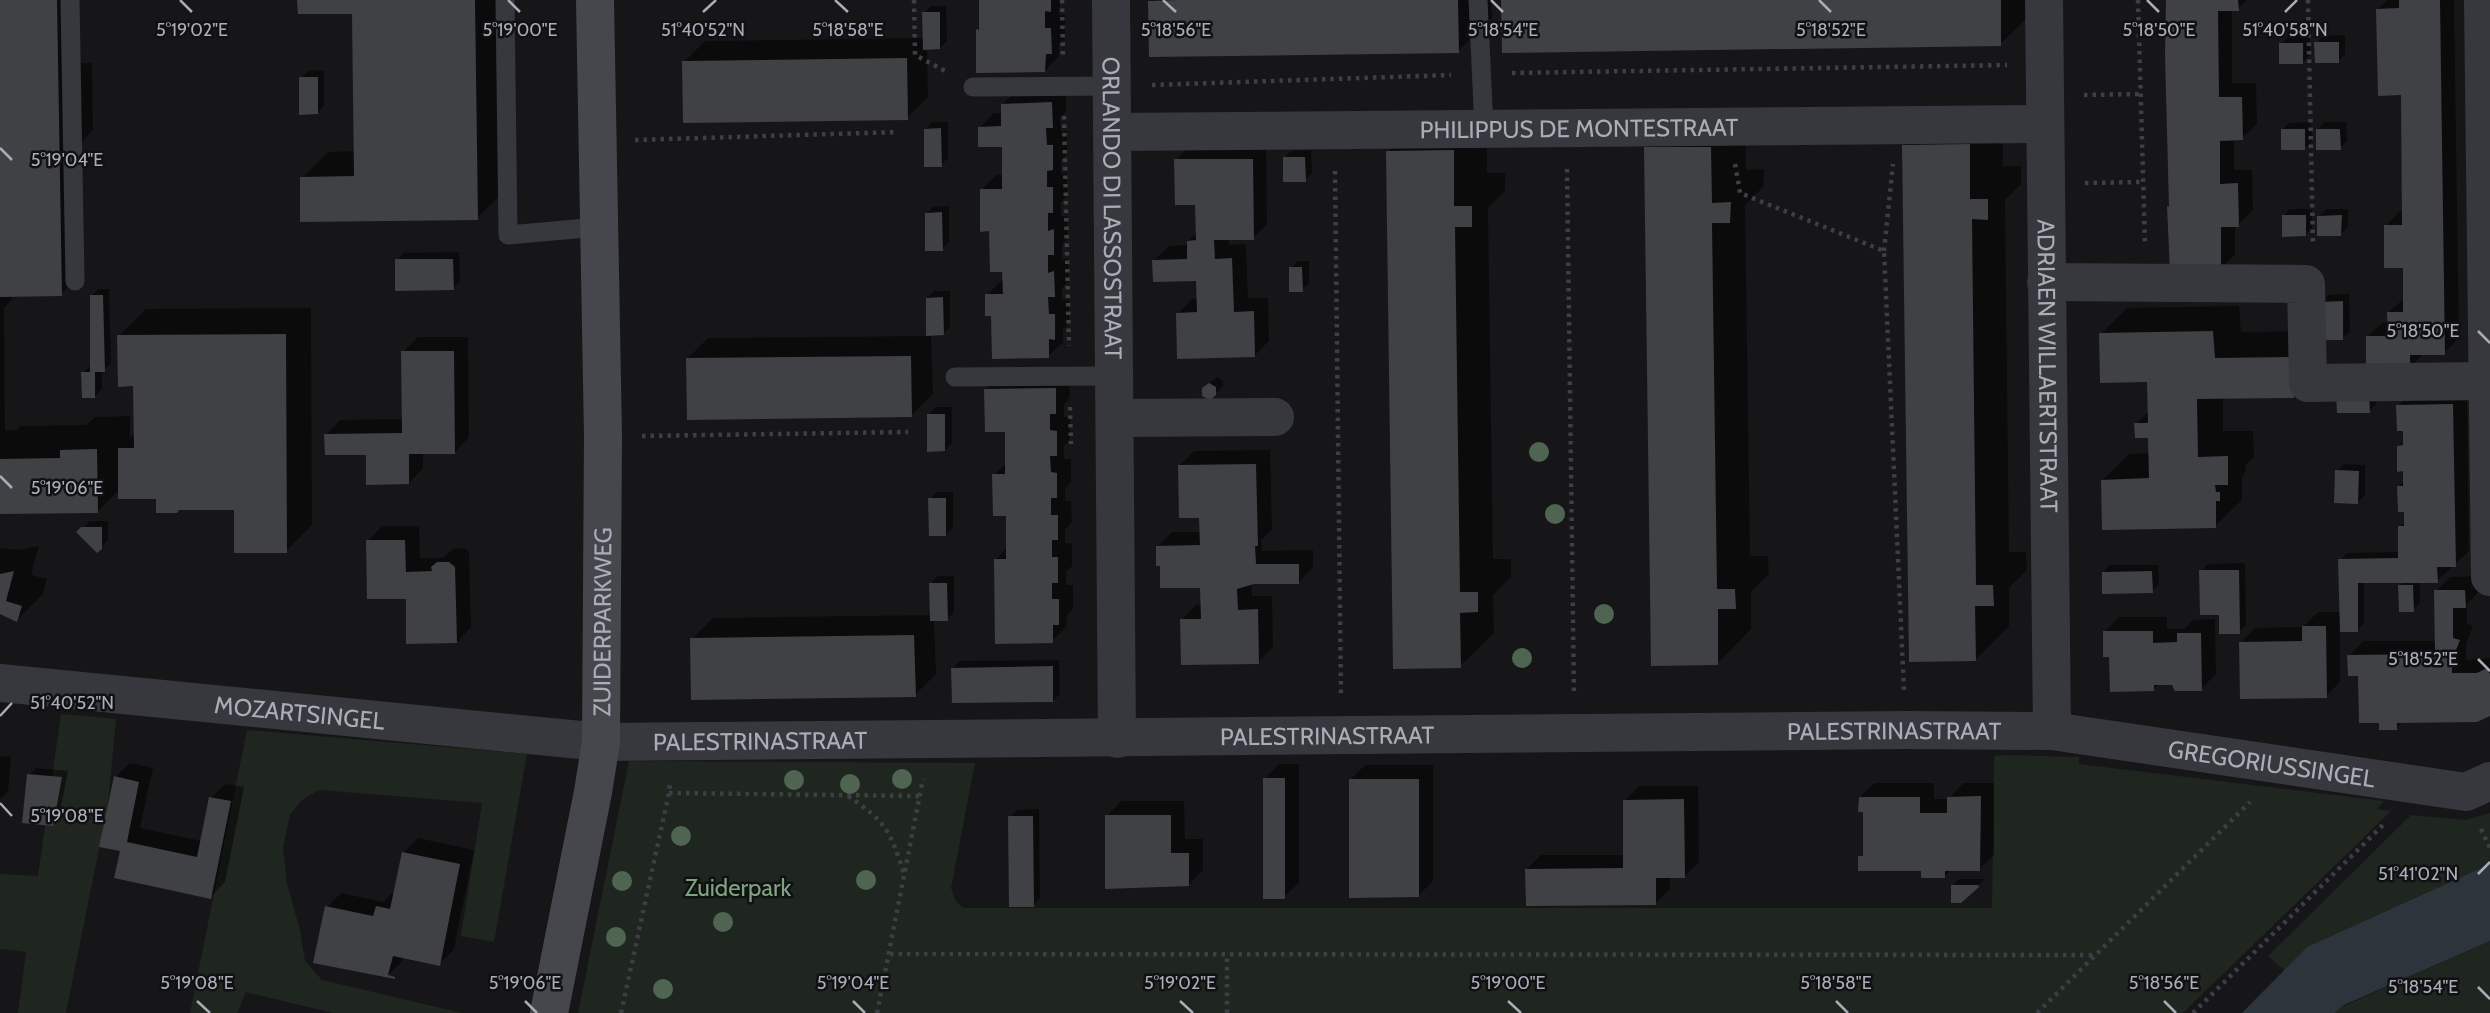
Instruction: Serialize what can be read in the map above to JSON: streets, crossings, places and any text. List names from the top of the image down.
{
  "streets": {
    "street": [
      "PHILIPPUS DE MONTESTRAAT",
      "ORLANDO DI LASSOSTRAAT",
      "ADRIAEN WILLAERTSTRAAT",
      "ZUIDERPARKWEG",
      "MOZARTSINGEL",
      "PALESTRINASTRAAT",
      "GREGORIUSSINGEL"
    ]
  },
  "crossings": [
    ["PHILIPPUS DE MONTESTRAAT", "ORLANDO DI LASSOSTRAAT"],
    ["PHILIPPUS DE MONTESTRAAT", "ADRIAEN WILLAERTSTRAAT"],
    ["ORLANDO DI LASSOSTRAAT", "PALESTRINASTRAAT"],
    ["ADRIAEN WILLAERTSTRAAT", "PALESTRINASTRAAT"],
    ["ADRIAEN WILLAERTSTRAAT", "GREGORIUSSINGEL"],
    ["ZUIDERPARKWEG", "MOZARTSINGEL"],
    ["ZUIDERPARKWEG", "PALESTRINASTRAAT"],
    ["MOZARTSINGEL", "PALESTRINASTRAAT"],
    ["PALESTRINASTRAAT", "GREGORIUSSINGEL"]
  ],
  "parks": ["Zuiderpark"],
  "coordinates": [
    "5°19'02\"E",
    "5°19'00\"E",
    "51°40'52\"N",
    "5°18'58\"E",
    "5°18'56\"E",
    "5°18'54\"E",
    "5°18'52\"E",
    "5°18'50\"E",
    "51°40'58\"N",
    "5°19'04\"E",
    "5°19'06\"E",
    "5°19'08\"E",
    "51°41'02\"N"
  ]
}
